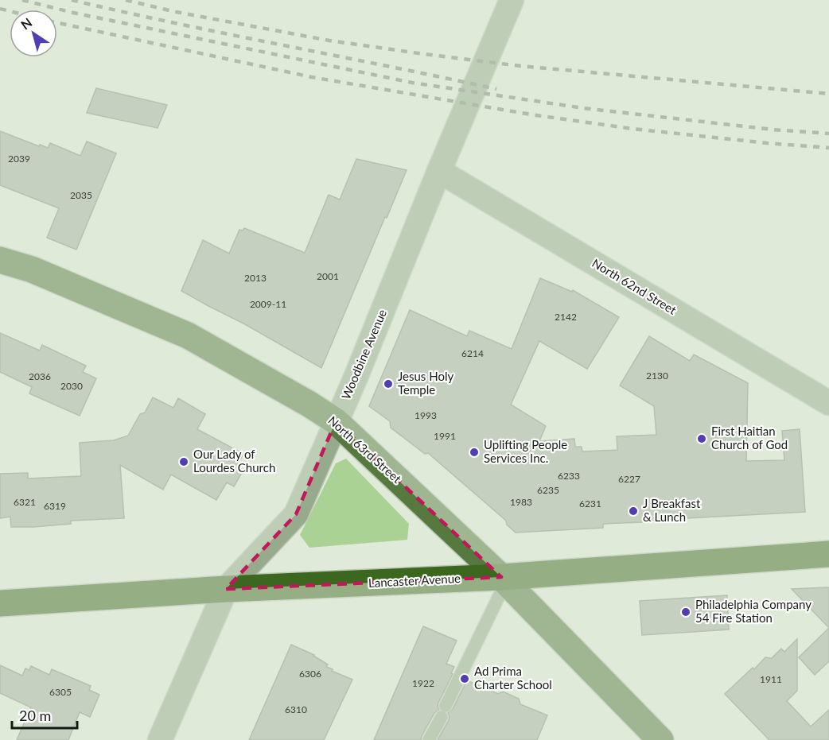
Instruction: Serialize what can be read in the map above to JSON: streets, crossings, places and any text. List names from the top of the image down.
{
  "streets": {
    "highway": ["Lancaster Avenue"],
    "main road": ["North 63rd Street"],
    "street": ["North 62nd Street", "Woodbine Avenue"]
  },
  "crossings": [
    ["North 62nd Street", "Woodbine Avenue"],
    ["Woodbine Avenue", "North 63rd Street"],
    ["Woodbine Avenue", "Lancaster Avenue"],
    ["North 63rd Street", "Lancaster Avenue"]
  ],
  "places": [
    "Jesus Holy Temple",
    "First Haitian Church of God",
    "Uplifting People Services Inc.",
    "Our Lady of Lourdes Church",
    "J Breakfast & Lunch",
    "Philadelphia Company 54 Fire Station",
    "Ad Prima Charter School"
  ],
  "house_numbers": [
    "2039",
    "2035",
    "2001",
    "2013",
    "2009-11",
    "2142",
    "6214",
    "2130",
    "2036",
    "2030",
    "1993",
    "1991",
    "6233",
    "6227",
    "6235",
    "6321",
    "1983",
    "6231",
    "6319",
    "6306",
    "1911",
    "1922",
    "6305",
    "6310"
  ],
  "scale_bar": "20 m",
  "north": "top left"
}
